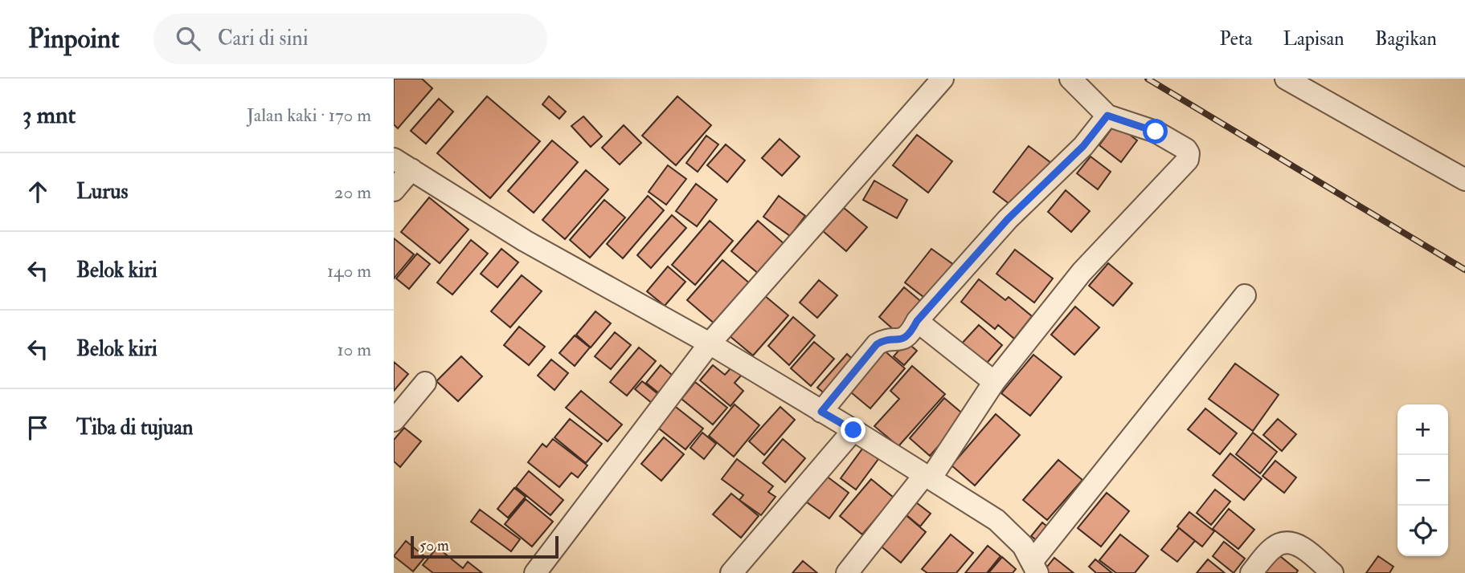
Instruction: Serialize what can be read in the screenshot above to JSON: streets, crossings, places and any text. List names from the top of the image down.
{
  "scale_bar": "50 m",
  "page": {
    "header": "Pinpoint",
    "search": "Cari di sini",
    "nav": ["Peta", "Lapisan", "Bagikan"],
    "heading": ["3 mnt", "Jalan kaki · 170 m"],
    "list": [
      ["Lurus", "20 m"],
      ["Belok kiri", "140 m"],
      ["Belok kiri", "10 m"],
      "Tiba di tujuan"
    ],
    "map_buttons": ["+", "−"],
    "scale": "50 m"
  }
}
